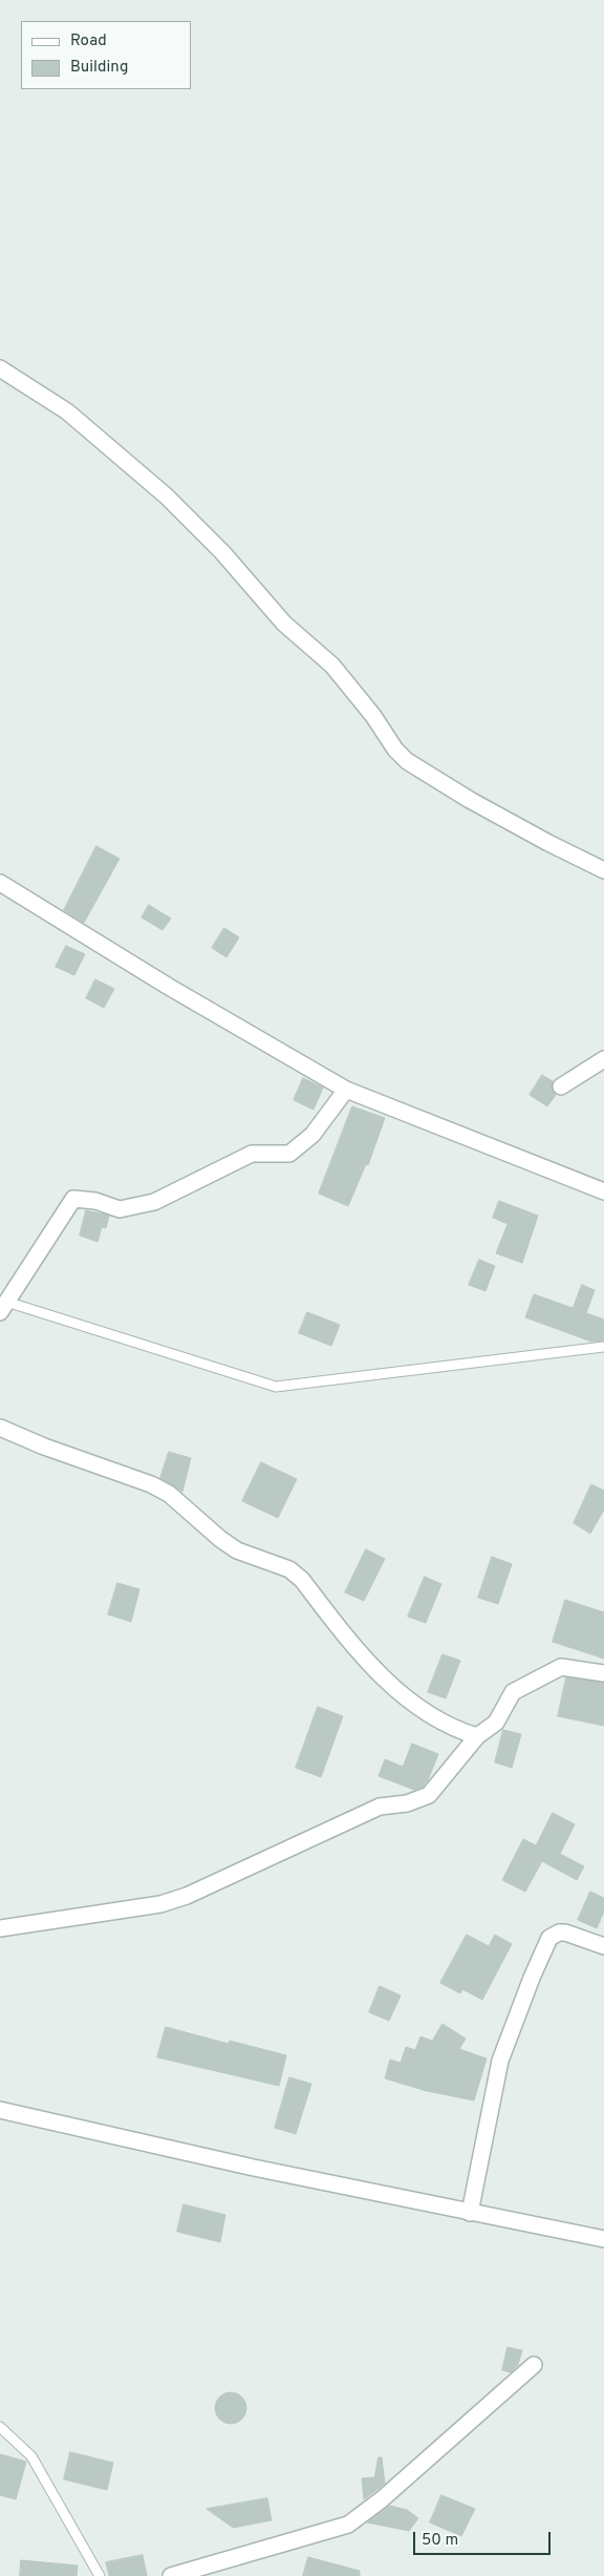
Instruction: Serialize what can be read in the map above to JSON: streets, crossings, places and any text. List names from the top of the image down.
{
  "legend": ["Road", "Building"],
  "scale_bar": "50 m"
}
